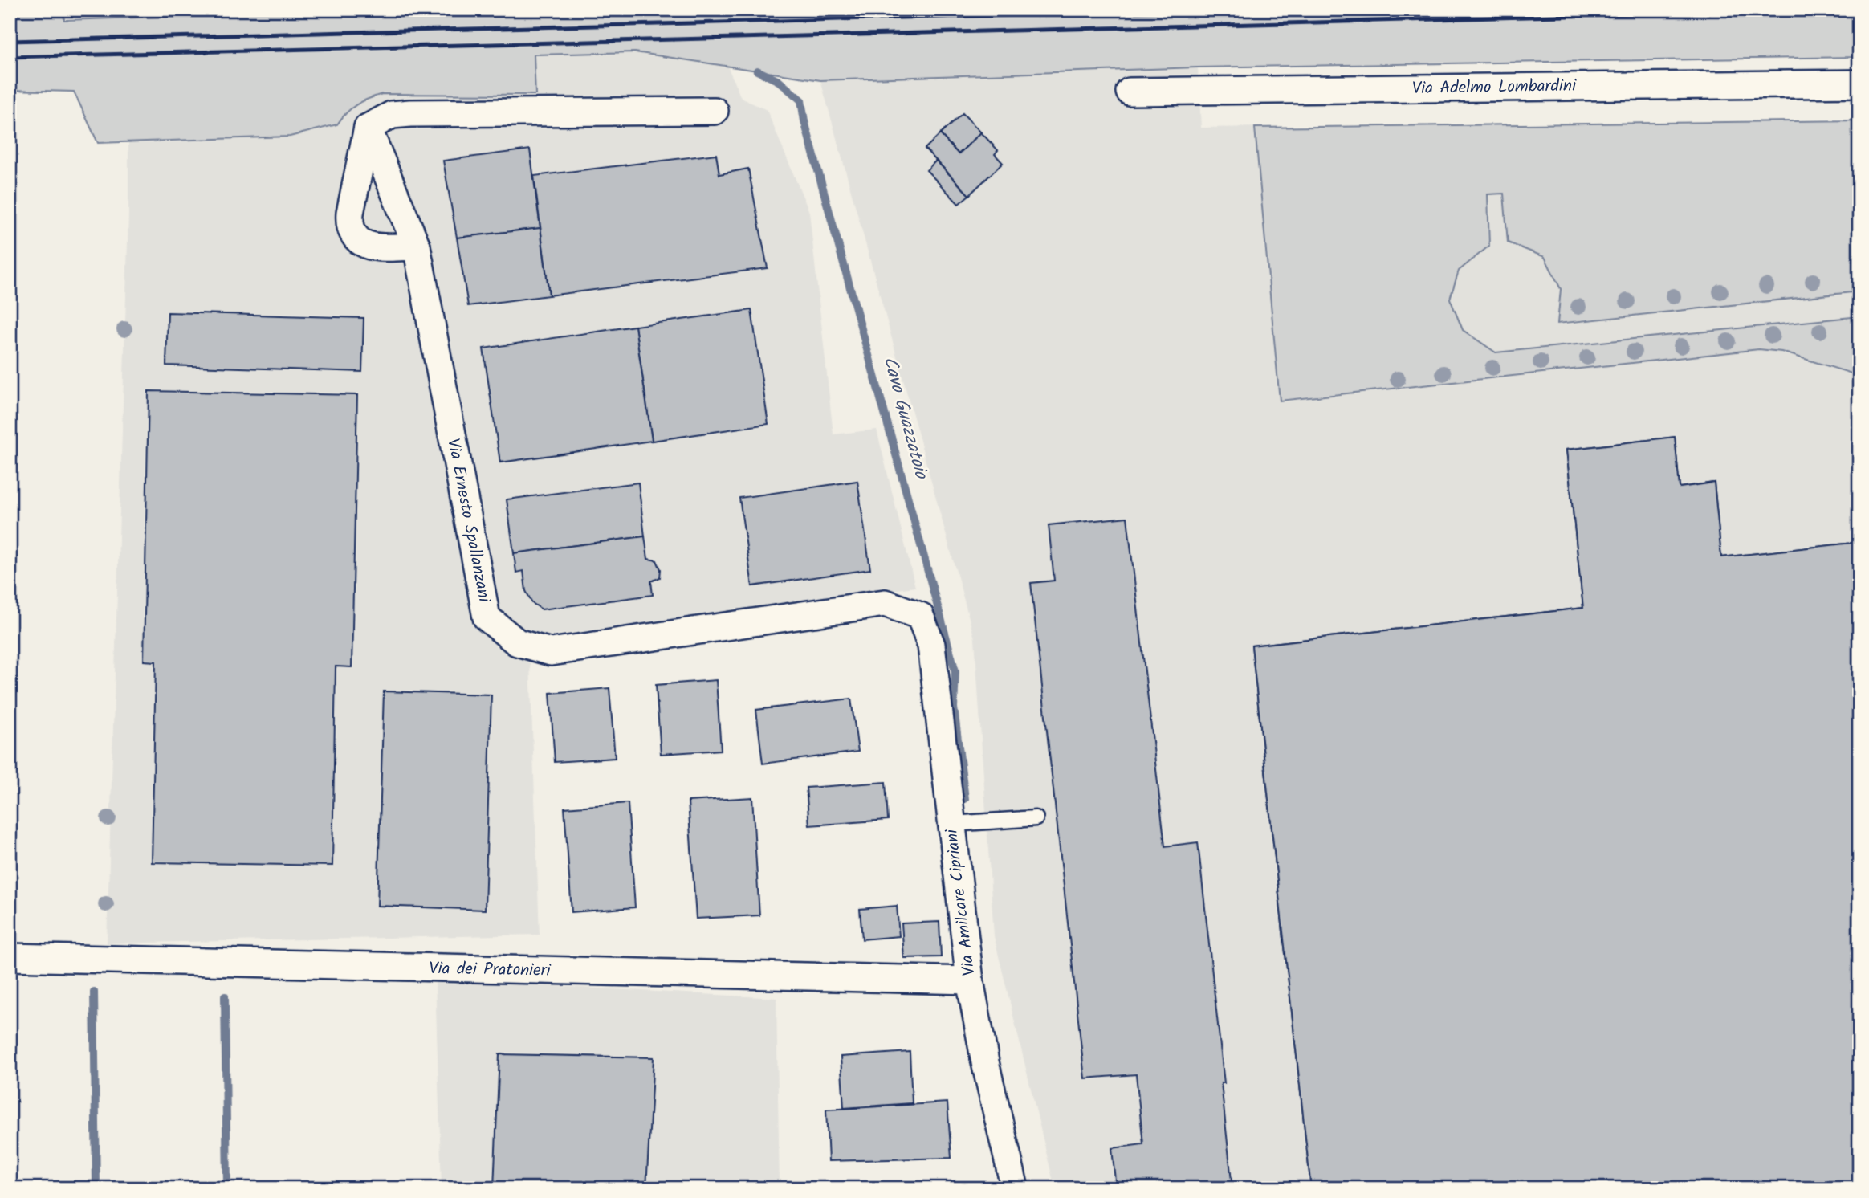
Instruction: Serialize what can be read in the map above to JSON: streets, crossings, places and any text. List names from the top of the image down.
{
  "streets": {
    "street": [
      "Via Adelmo Lombardini",
      "Via Ernesto Spallanzani",
      "Via Amilcare Cipriani",
      "Via dei Pratonieri"
    ]
  },
  "crossings": [
    ["Via Ernesto Spallanzani", "Via Amilcare Cipriani"],
    ["Via Amilcare Cipriani", "Via dei Pratonieri"]
  ],
  "water": ["Cavo Guazzatoio"]
}
